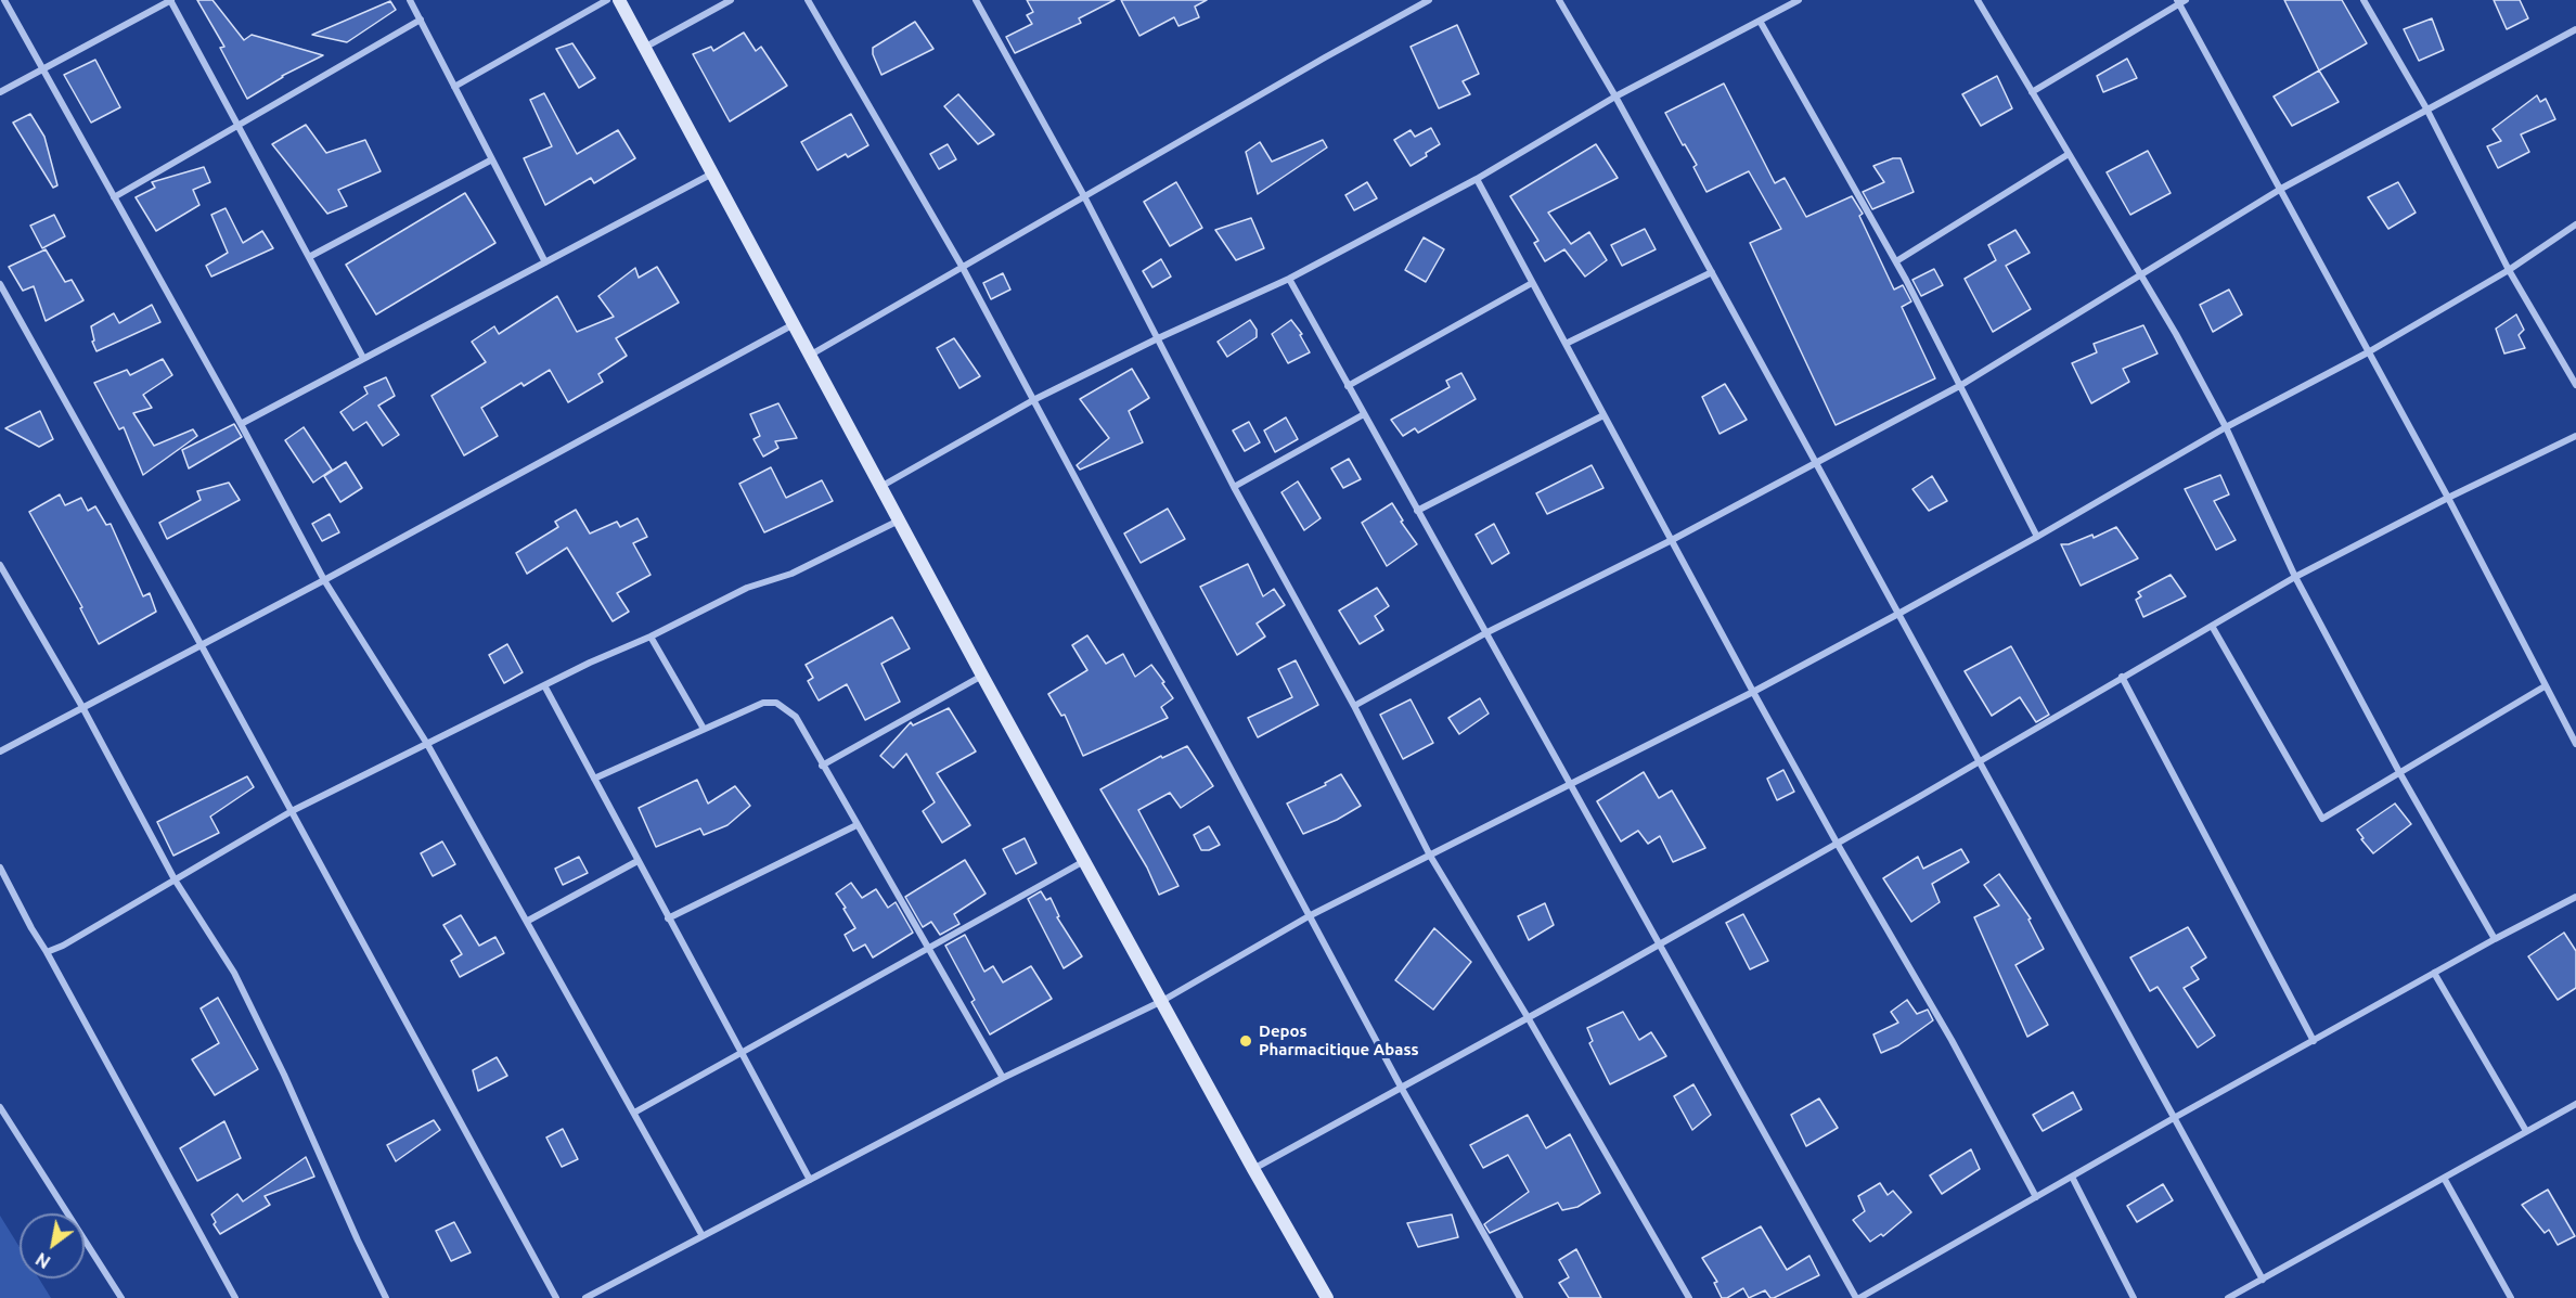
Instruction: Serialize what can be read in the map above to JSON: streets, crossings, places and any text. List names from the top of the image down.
{
  "places": ["Depos Pharmacitique Abass"],
  "north": "bottom left"
}
